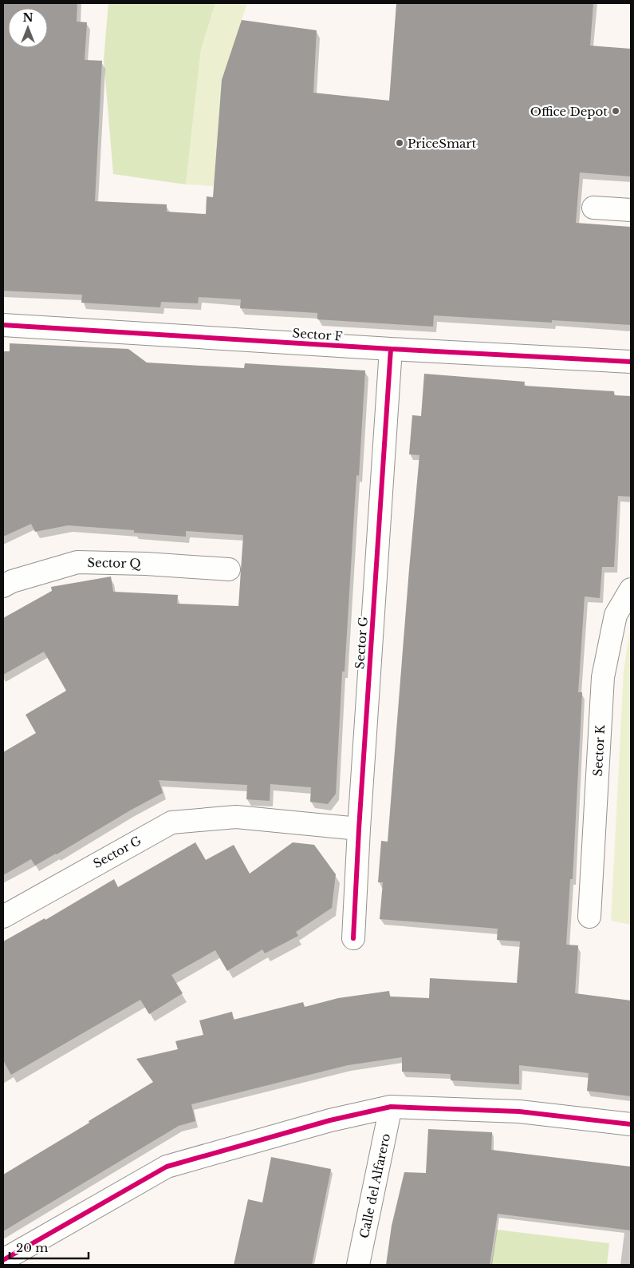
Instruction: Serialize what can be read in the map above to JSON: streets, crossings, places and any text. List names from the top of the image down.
{
  "streets": {
    "street": [
      "Sector F",
      "Sector Q",
      "Sector G",
      "Sector K",
      "Calle del Alfarero"
    ]
  },
  "crossings": [
    ["Sector F", "Sector G"]
  ],
  "places": ["Office Depot", "PriceSmart"],
  "scale_bar": "20 m",
  "north": "top"
}
